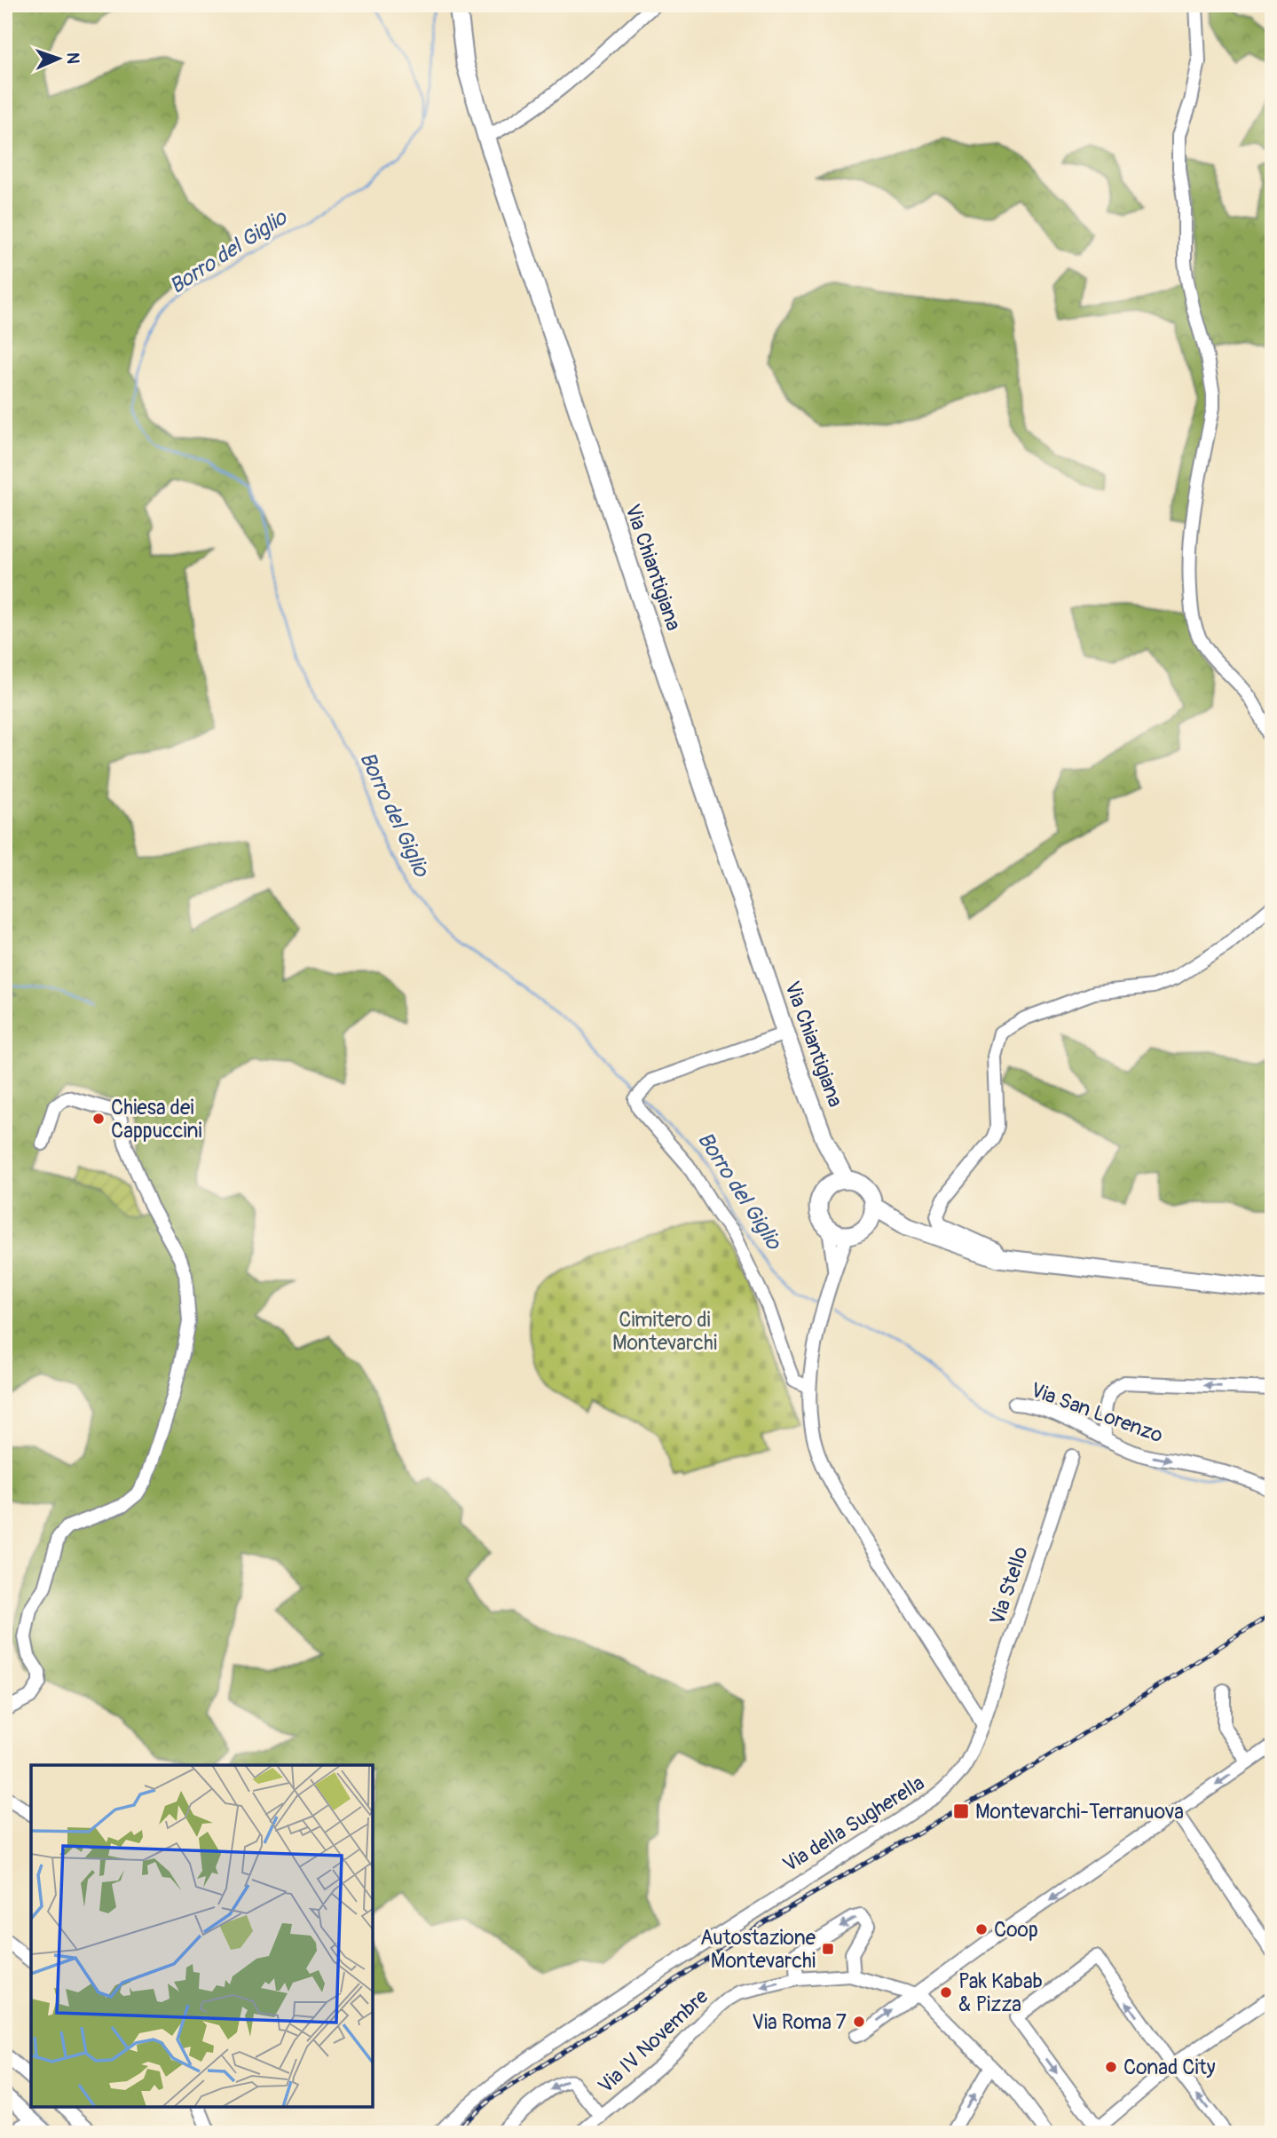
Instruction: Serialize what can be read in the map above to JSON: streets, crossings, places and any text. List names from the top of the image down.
{
  "streets": {
    "main road": ["Via Chiantigiana"],
    "street": [
      "Via San Lorenzo",
      "Via Stello",
      "Via della Sugherella",
      "Via IV Novembre"
    ]
  },
  "crossings": [
    ["Via Stello", "Via della Sugherella"]
  ],
  "one_way": ["Via San Lorenzo", "Via IV Novembre"],
  "water": ["Borro del Giglio"],
  "parks": ["Cimitero di Montevarchi"],
  "places": {
    "other": [
      "Chiesa dei Cappuccini",
      "Coop",
      "Pak Kabab & Pizza",
      "Via Roma 7",
      "Conad City"
    ],
    "transit": ["Montevarchi-Terranuova", "Autostazione Montevarchi"]
  },
  "north": "right"
}
